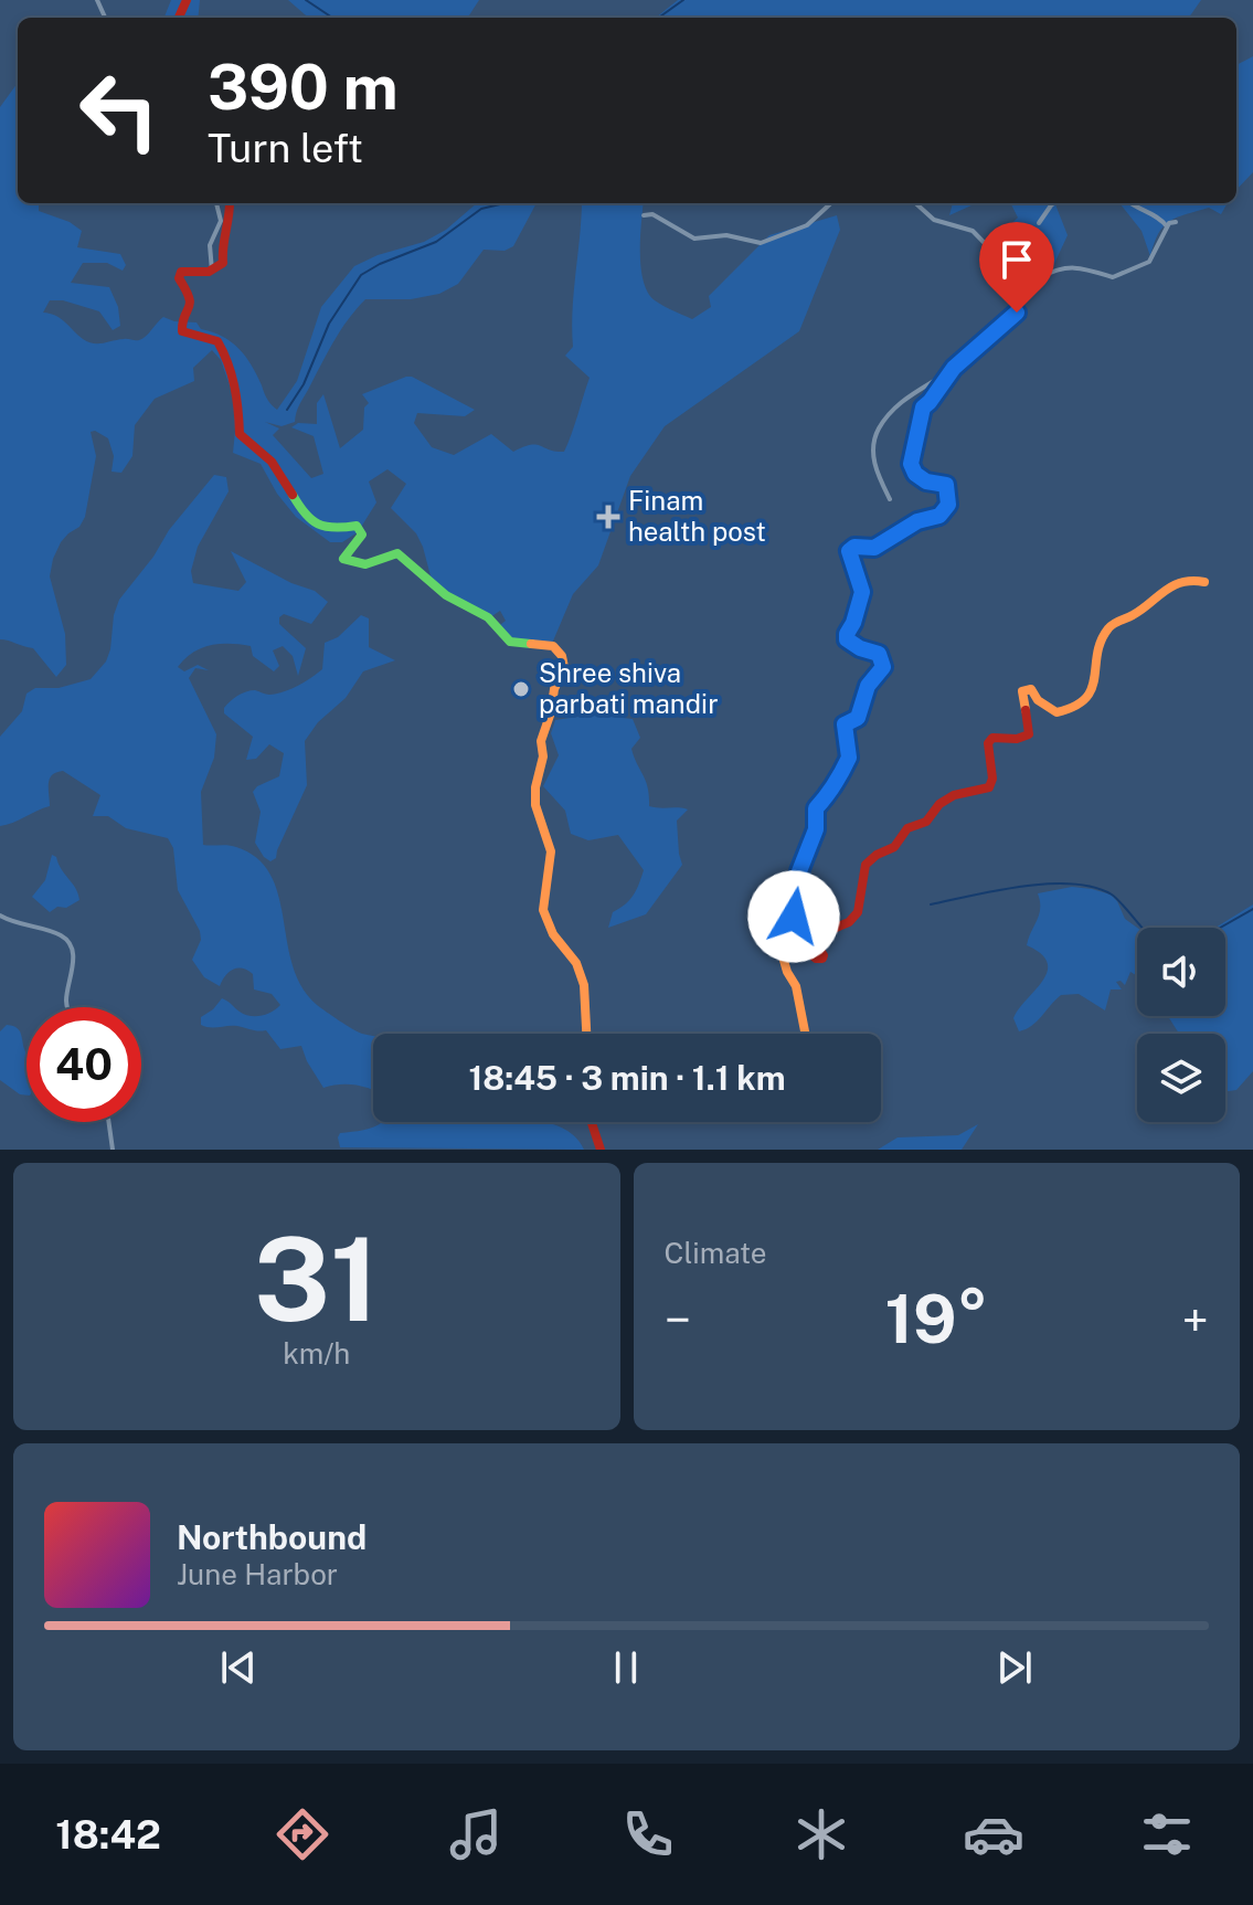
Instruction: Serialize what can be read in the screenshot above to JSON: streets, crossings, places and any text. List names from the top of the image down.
{
  "places": {
    "health": ["Finam health post"],
    "other": ["Shree shiva parbati mandir"]
  },
  "page": {
    "turn": ["390 m", "Turn left"],
    "limit": "40",
    "trip": "18:45 · 3 min · 1.1 km",
    "tile": [
      ["31", "km/h"],
      "Climate"
    ],
    "heat": ["−", "19°", "+"],
    "song": ["Northbound", "June Harbor"],
    "tabs": "18:42"
  }
}
